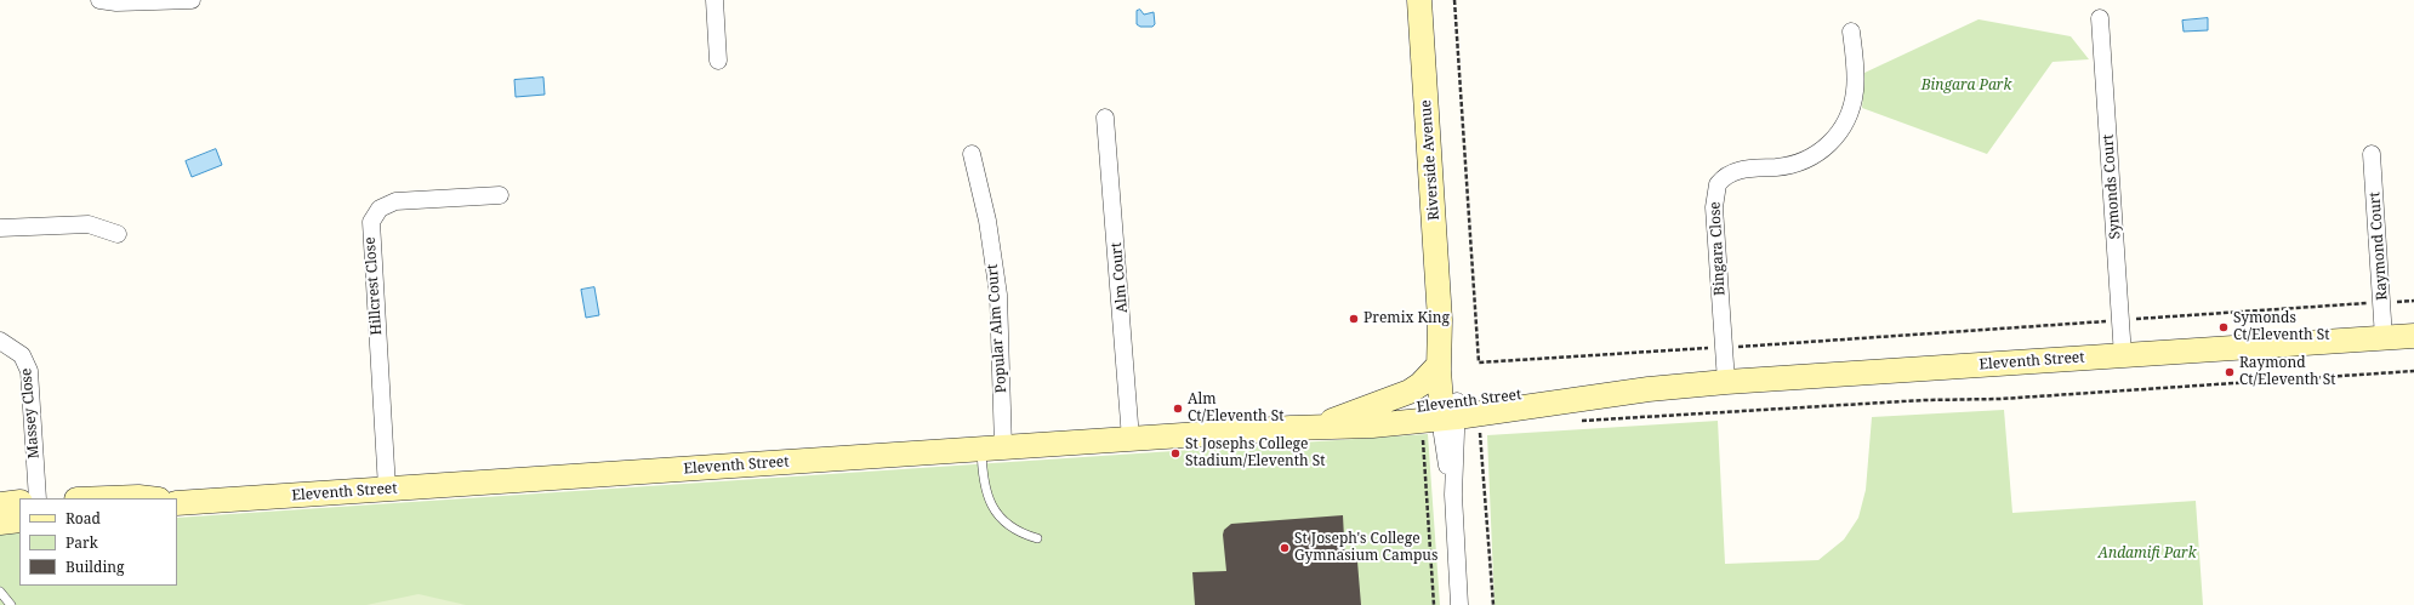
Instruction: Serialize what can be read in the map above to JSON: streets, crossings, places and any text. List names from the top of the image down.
{
  "streets": {
    "main road": ["Riverside Avenue", "Eleventh Street"],
    "street": [
      "Symonds Court",
      "Raymond Court",
      "Bingara Close",
      "Alm Court",
      "Hillcrest Close",
      "Popular Alm Court",
      "Massey Close"
    ]
  },
  "crossings": [
    ["Riverside Avenue", "Eleventh Street"],
    ["Symonds Court", "Eleventh Street"],
    ["Raymond Court", "Eleventh Street"],
    ["Bingara Close", "Eleventh Street"],
    ["Alm Court", "Eleventh Street"],
    ["Hillcrest Close", "Eleventh Street"],
    ["Popular Alm Court", "Eleventh Street"]
  ],
  "parks": ["Bingara Park", "Andamifi Park"],
  "places": [
    "Premix King",
    "Symonds Ct/Eleventh St",
    "Raymond Ct/Eleventh St",
    "Alm Ct/Eleventh St",
    "St Josephs College Stadium/Eleventh St",
    "St Joseph's College Gymnasium Campus"
  ],
  "legend": ["Road", "Park", "Building"]
}
